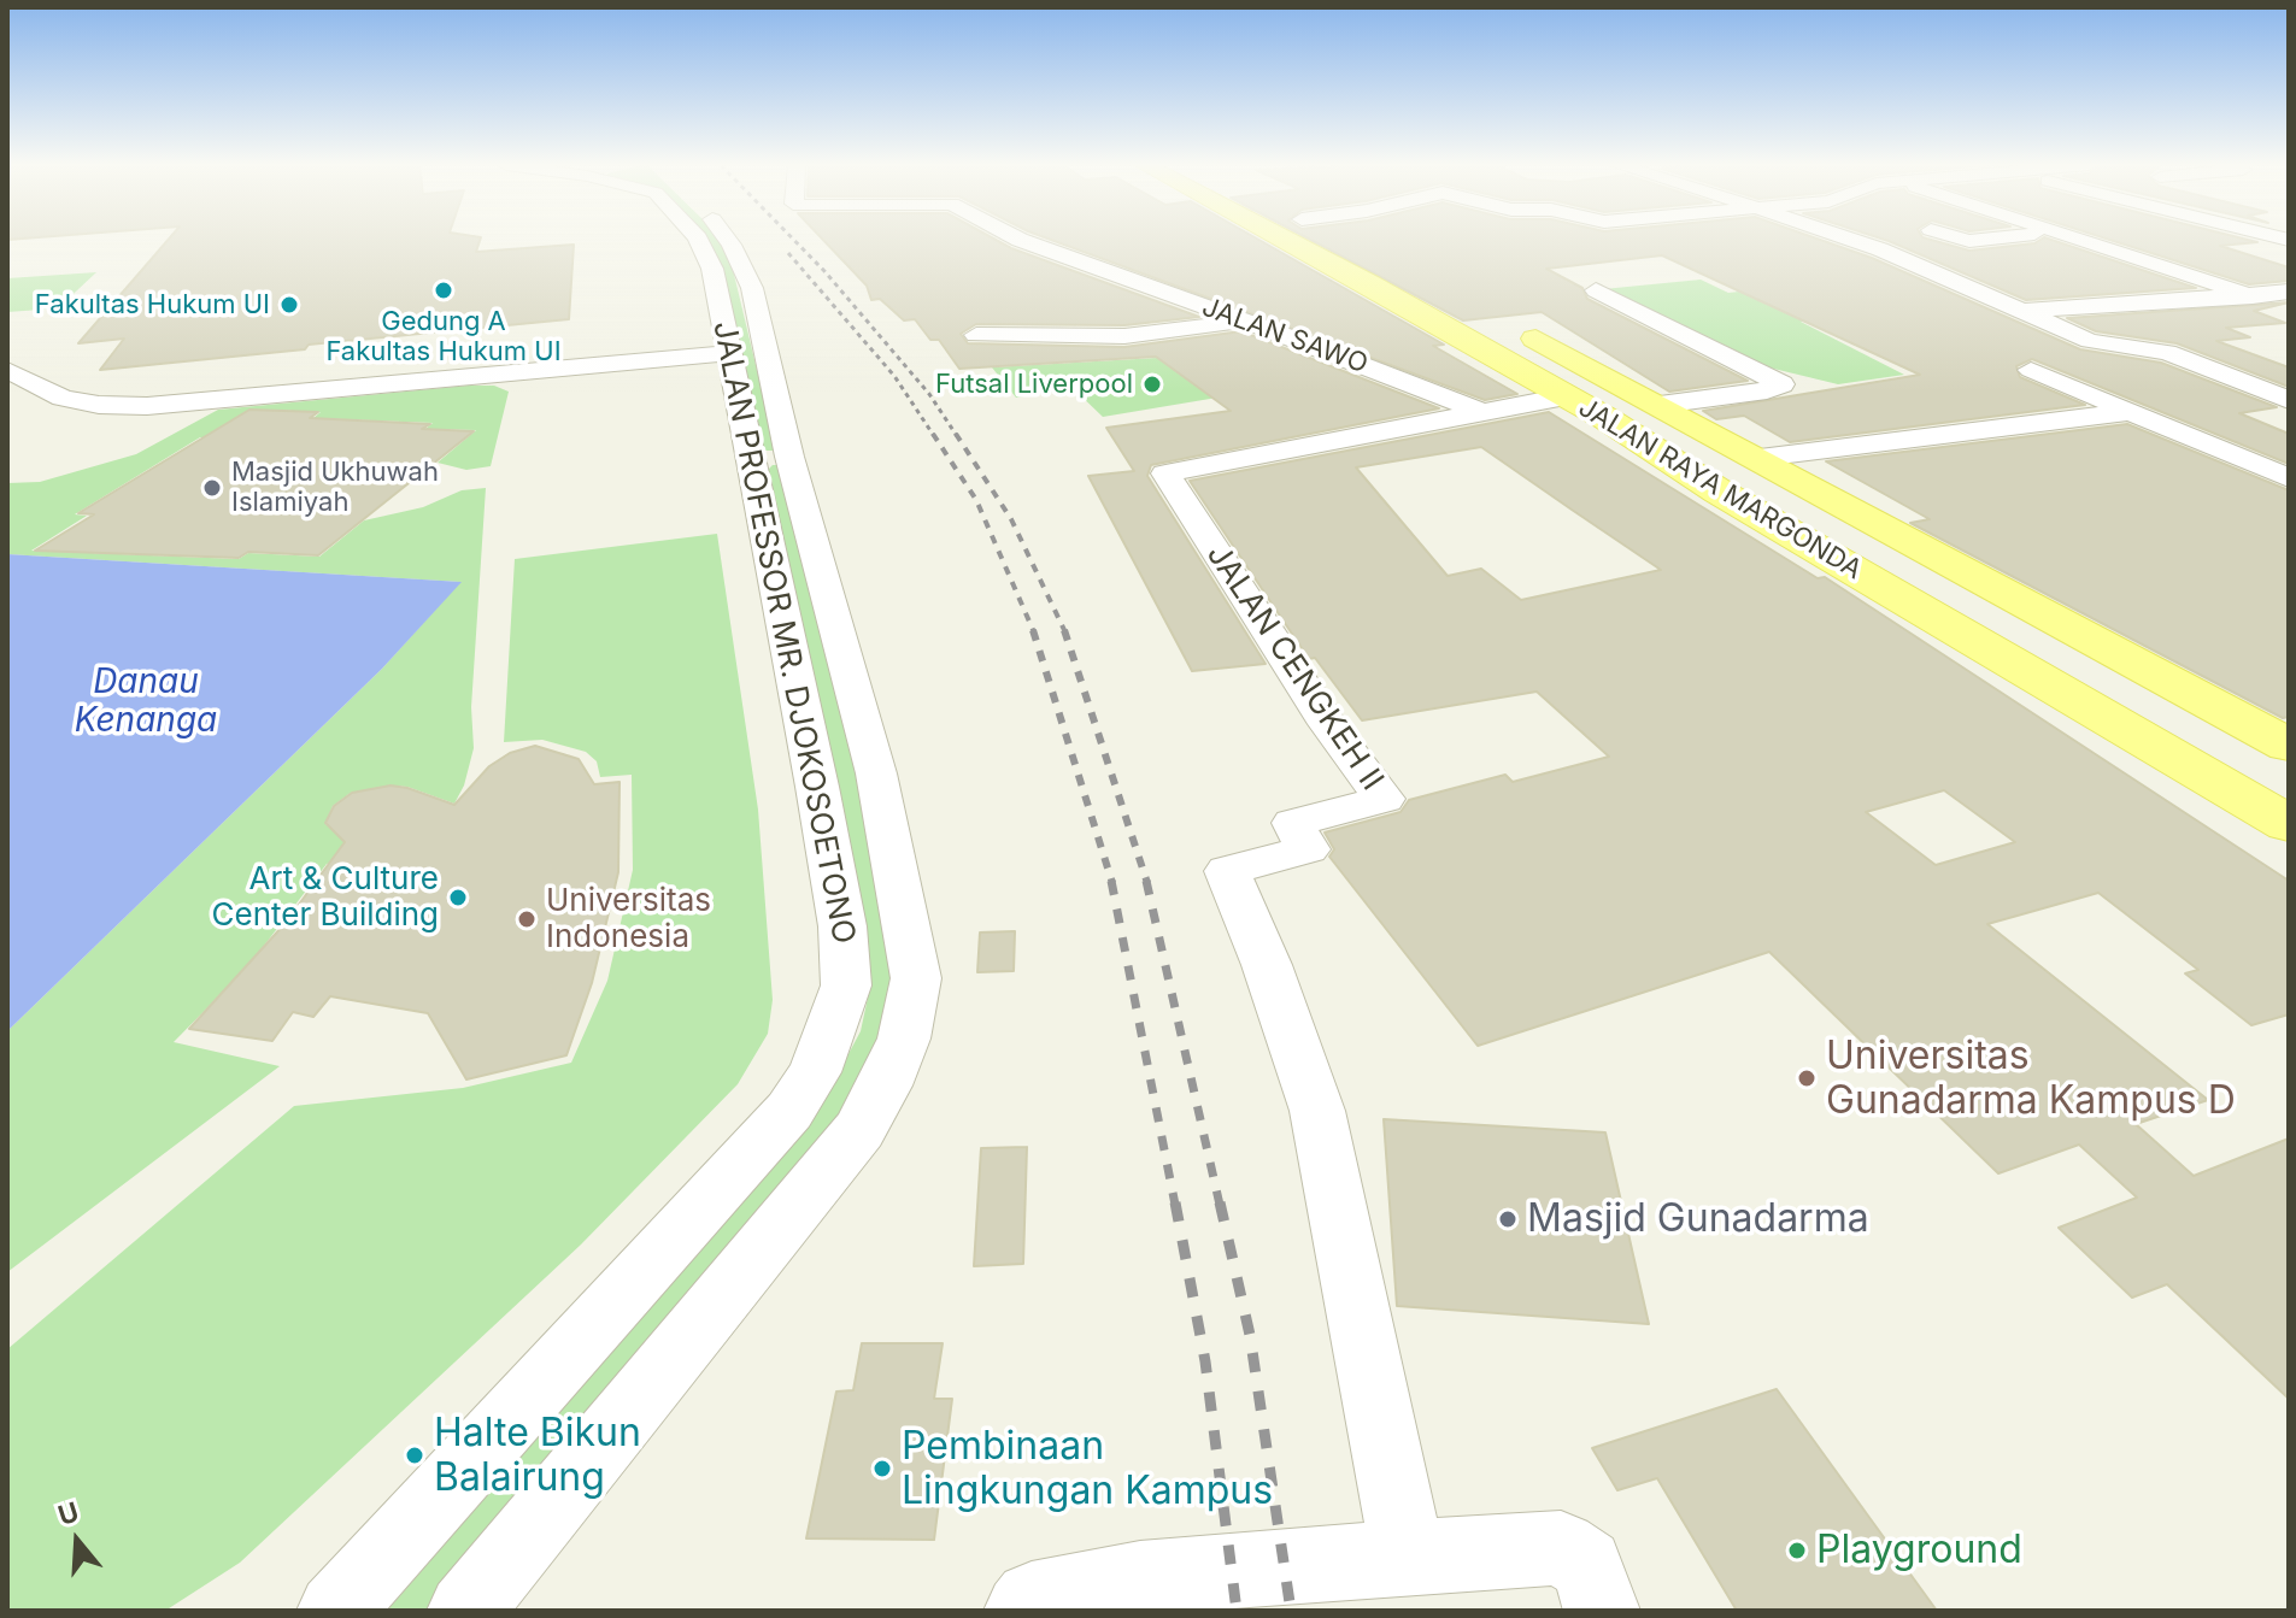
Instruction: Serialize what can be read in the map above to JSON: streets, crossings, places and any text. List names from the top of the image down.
{
  "streets": {
    "main road": ["JALAN RAYA MARGONDA"],
    "street": ["JALAN SAWO", "JALAN PROFESSOR MR. DJOKOSOETONO", "JALAN CENGKEH II"]
  },
  "crossings": [
    ["JALAN SAWO", "JALAN CENGKEH II"]
  ],
  "water": ["Danau Kenanga"],
  "places": [
    "Gedung A Fakultas Hukum UI",
    "Fakultas Hukum UI",
    "Futsal Liverpool",
    "Masjid Ukhuwah Islamiyah",
    "Art & Culture Center Building",
    "Universitas Indonesia",
    "Universitas Gunadarma Kampus D",
    "Masjid Gunadarma",
    "Halte Bikun Balairung",
    "Pembinaan Lingkungan Kampus",
    "Playground"
  ],
  "north": "top"
}
